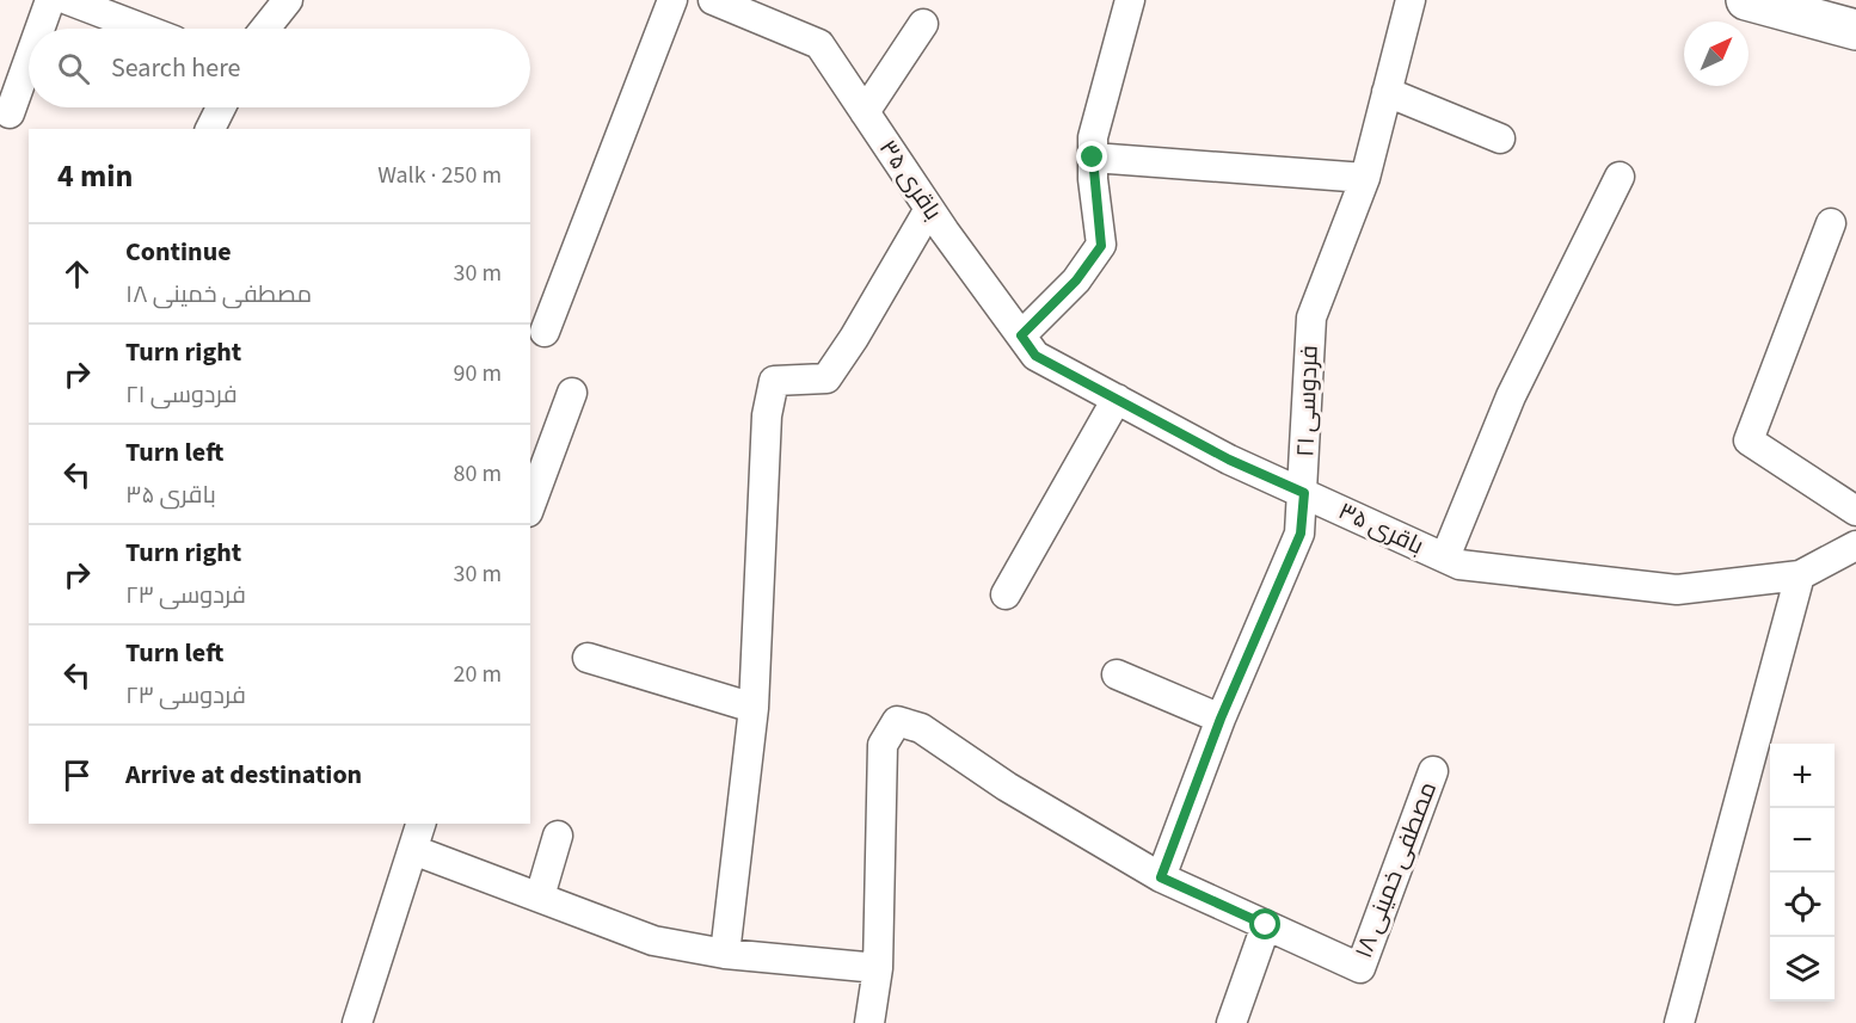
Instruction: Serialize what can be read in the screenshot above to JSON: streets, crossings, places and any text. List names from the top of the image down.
{
  "streets": {
    "street": ["باقری ۳۵", "فردوسی ۲۱", "مصطفی خمینی ۱۸"]
  },
  "crossings": [
    ["باقری ۳۵", "فردوسی ۲۱"],
    ["فردوسی ۲۱", "مصطفی خمینی ۱۸"]
  ],
  "north": "top right",
  "page": {
    "search": "Search here",
    "heading": ["4 min", "Walk · 250 m"],
    "list": [
      ["Continue", "مصطفی خمینی ۱۸", "30 m"],
      ["Turn right", "فردوسی ۲۱", "90 m"],
      ["Turn left", "باقری ۳۵", "80 m"],
      ["Turn right", "فردوسی ۲۳", "30 m"],
      ["Turn left", "فردوسی ۲۳", "20 m"],
      "Arrive at destination"
    ],
    "map_buttons": ["+", "−"]
  }
}
